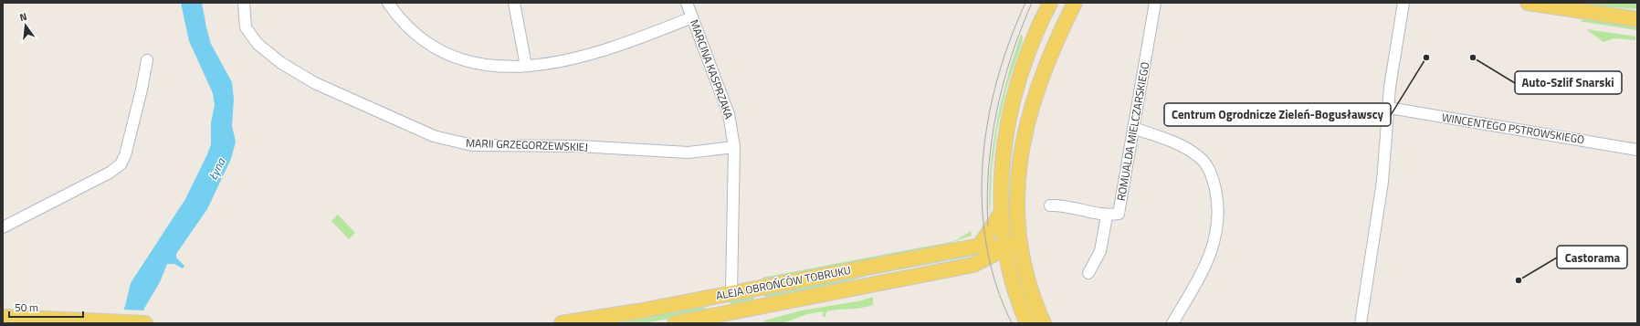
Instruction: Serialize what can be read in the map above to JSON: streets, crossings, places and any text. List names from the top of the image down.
{
  "streets": {
    "main road": ["ALEJA OBROŃCÓW TOBRUKU"],
    "street": [
      "MARCINA KASPRZAKA",
      "WINCENTEGO PSTROWSKIEGO",
      "ROMUALDA MIELCZARSKIEGO",
      "MARII GRZEGORZEWSKIEJ"
    ]
  },
  "crossings": [
    ["MARCINA KASPRZAKA", "MARII GRZEGORZEWSKIEJ"],
    ["MARCINA KASPRZAKA", "ALEJA OBROŃCÓW TOBRUKU"]
  ],
  "water": ["Łyna"],
  "places": ["Centrum Ogrodnicze Zieleń-Bogusławscy", "Auto-Szlif Snarski", "Castorama"],
  "scale_bar": "50 m",
  "north": "top"
}
